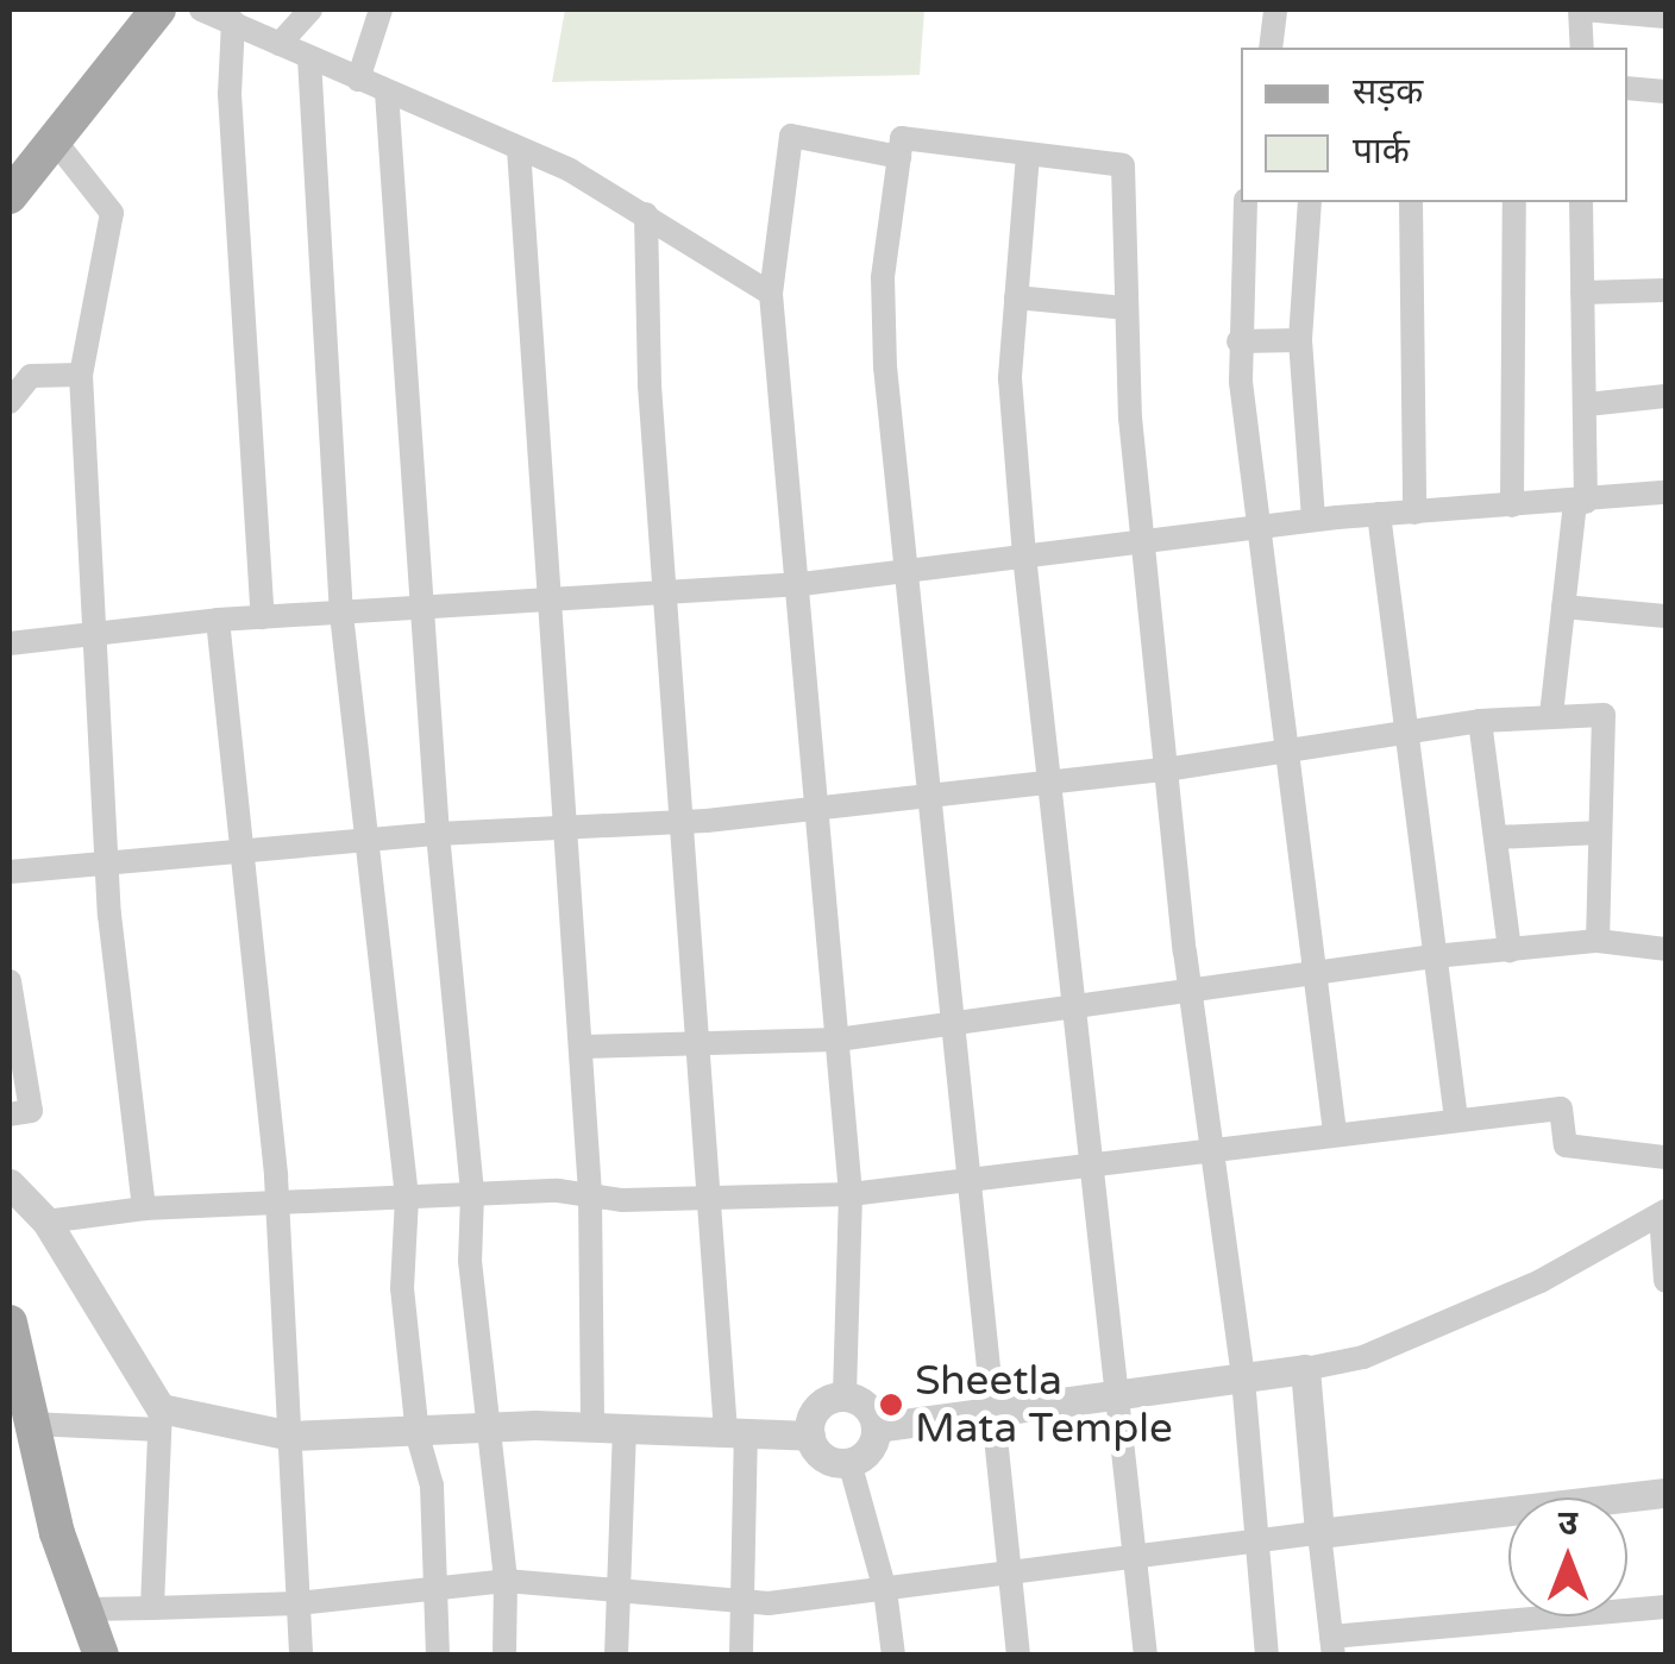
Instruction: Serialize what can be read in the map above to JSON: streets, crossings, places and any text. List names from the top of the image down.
{
  "places": ["Sheetla Mata Temple"],
  "legend": ["सड़क", "पार्क"],
  "north": "top"
}
